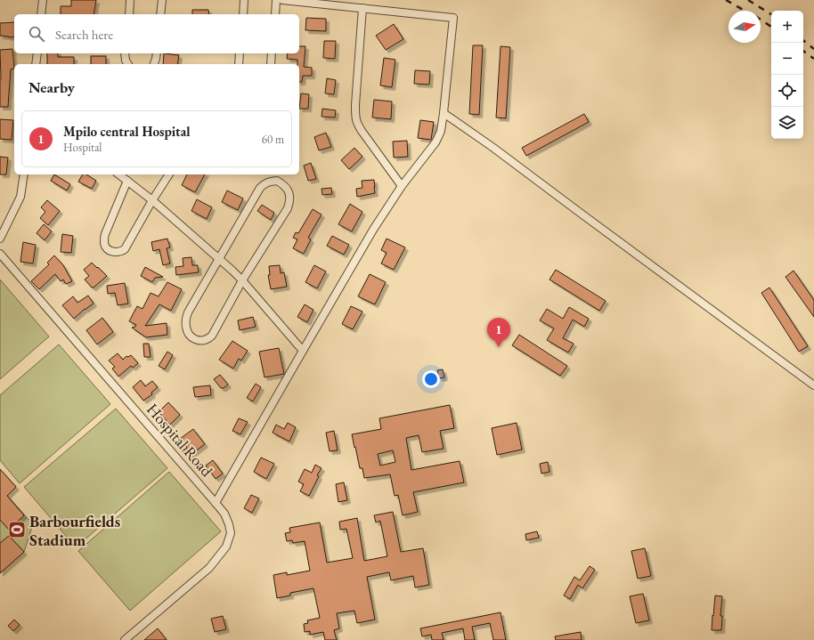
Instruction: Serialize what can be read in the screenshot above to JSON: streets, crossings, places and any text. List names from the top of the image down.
{
  "streets": {
    "street": ["Hospital Road"]
  },
  "places": {
    "sports": ["Barbourfields Stadium"]
  },
  "north": "right",
  "page": {
    "map_buttons": ["+", "−"],
    "search": "Search here",
    "heading": "Nearby",
    "list": [
      {
        "mark": "1",
        "name": "Mpilo central Hospital",
        "note": "Hospital",
        "value": "60 m"
      }
    ],
    "pins": "1"
  }
}
